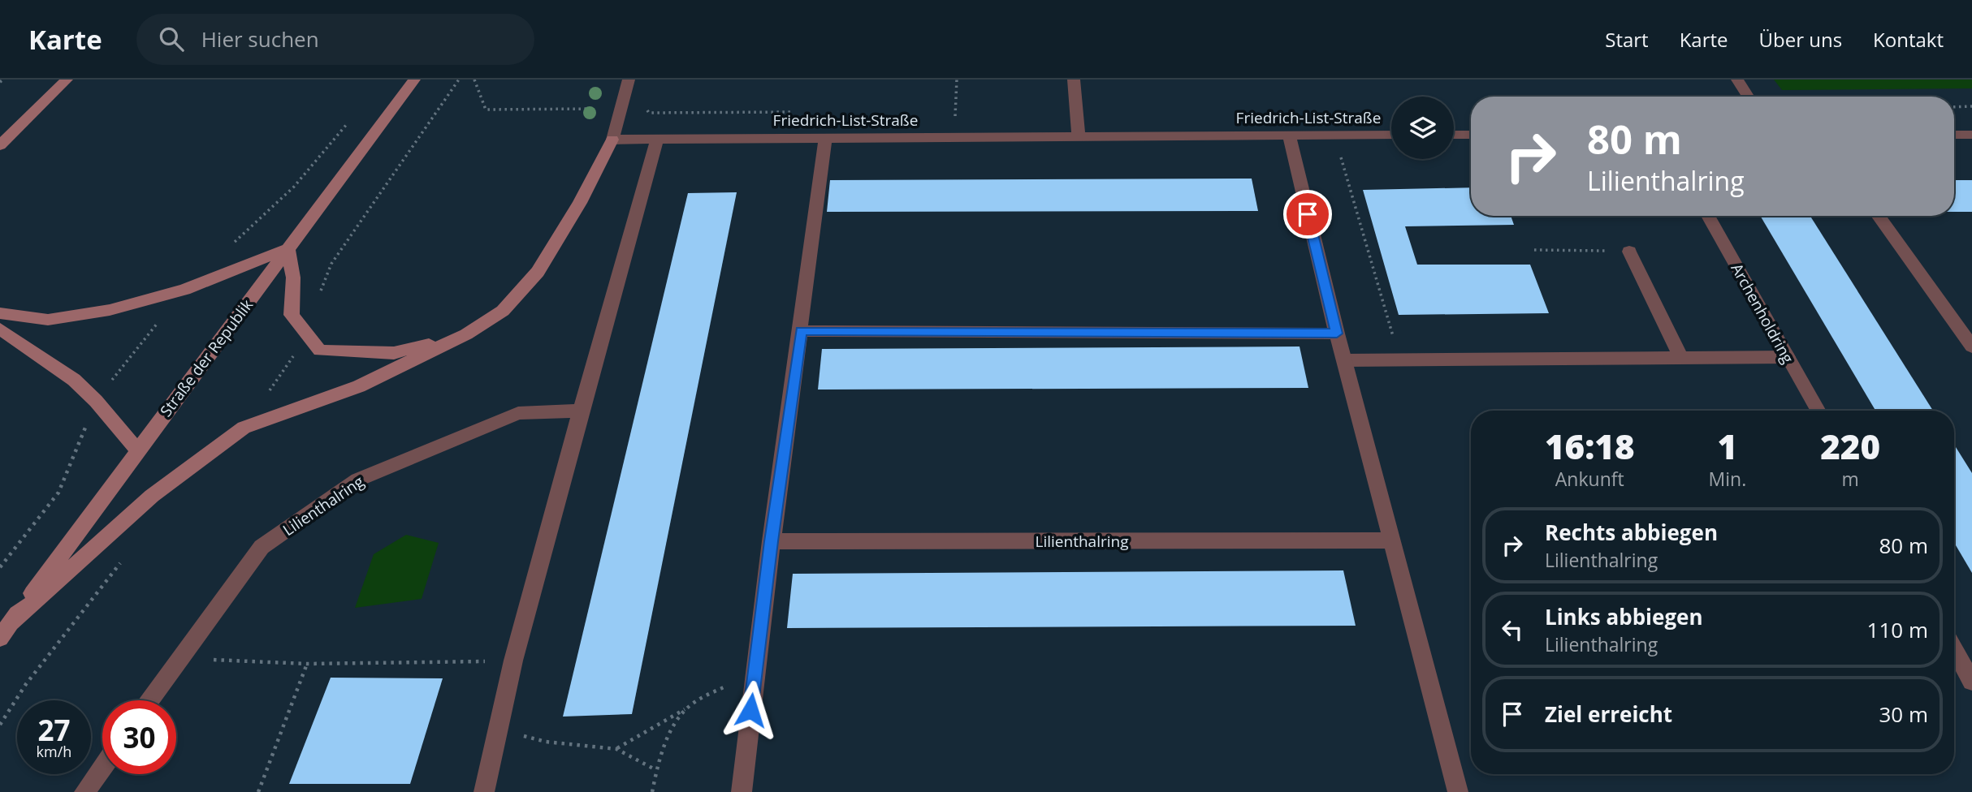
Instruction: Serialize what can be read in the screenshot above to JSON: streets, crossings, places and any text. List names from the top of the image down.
{
  "streets": {
    "main road": ["Straße der Republik"],
    "street": ["Friedrich-List-Straße", "Archenholdring", "Lilienthalring"]
  },
  "page": {
    "header": "Karte",
    "search": "Hier suchen",
    "nav": [
      "Start",
      "Karte",
      "Über uns",
      "Kontakt"
    ],
    "turn": ["80 m", "Lilienthalring"],
    "eta": [
      "16:18",
      "Ankunft",
      "1",
      "Min.",
      "220",
      "m"
    ],
    "list": [
      {
        "name": "Rechts abbiegen",
        "note": "Lilienthalring",
        "value": "80 m"
      },
      {
        "name": "Links abbiegen",
        "note": "Lilienthalring",
        "value": "110 m"
      },
      {
        "name": "Ziel erreicht",
        "value": "30 m"
      }
    ],
    "speed": "27 km/h",
    "limit": "30"
  }
}
